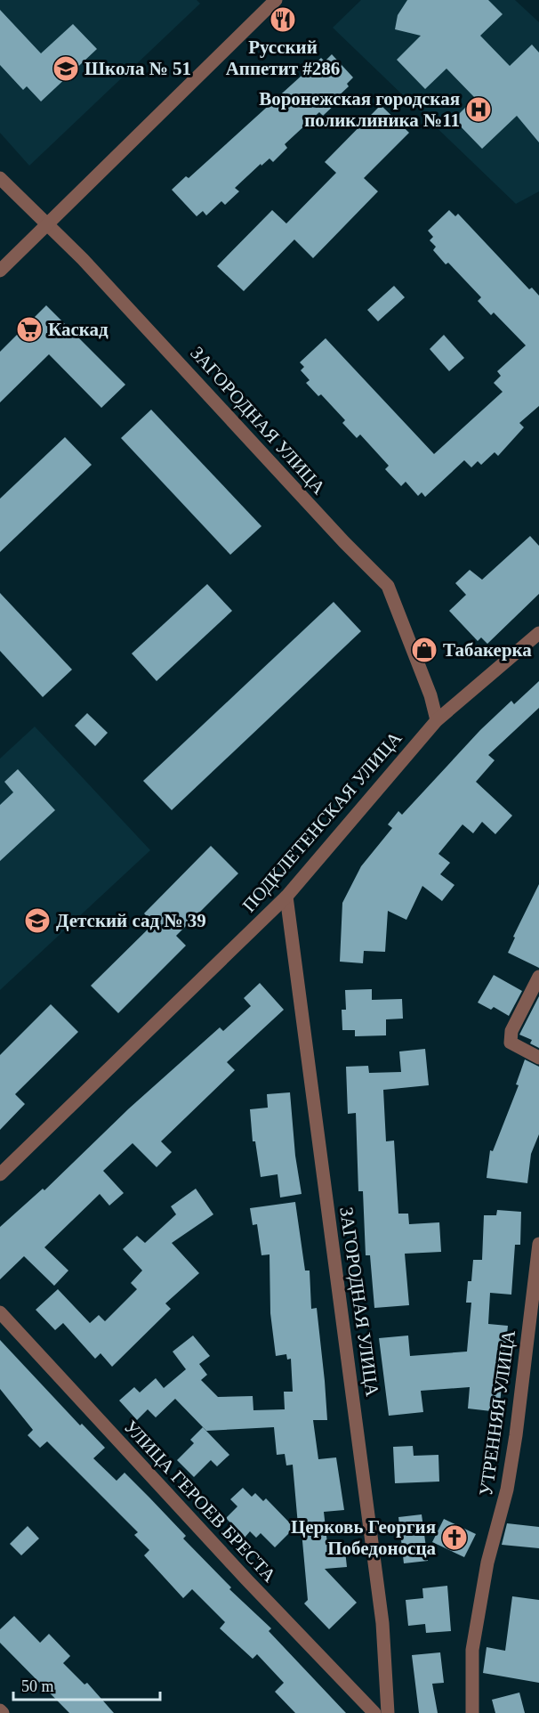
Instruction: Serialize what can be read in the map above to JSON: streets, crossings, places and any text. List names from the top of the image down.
{
  "streets": {
    "street": [
      "ЗАГОРОДНАЯ УЛИЦА",
      "ПОДКЛЕТЕНСКАЯ УЛИЦА",
      "УТРЕННЯЯ УЛИЦА",
      "УЛИЦА ГЕРОЕВ БРЕСТА"
    ]
  },
  "crossings": [
    ["ЗАГОРОДНАЯ УЛИЦА", "ПОДКЛЕТЕНСКАЯ УЛИЦА"]
  ],
  "places": {
    "restaurant": ["Русский Аппетит #286"],
    "school or university": ["Школа № 51", "Детский сад № 39"],
    "hospital": ["Воронежская городская поликлиника №11"],
    "supermarket": ["Каскад"],
    "shop": ["Табакерка"],
    "church": ["Церковь Георгия Победоносца"]
  },
  "scale_bar": "50 m"
}
